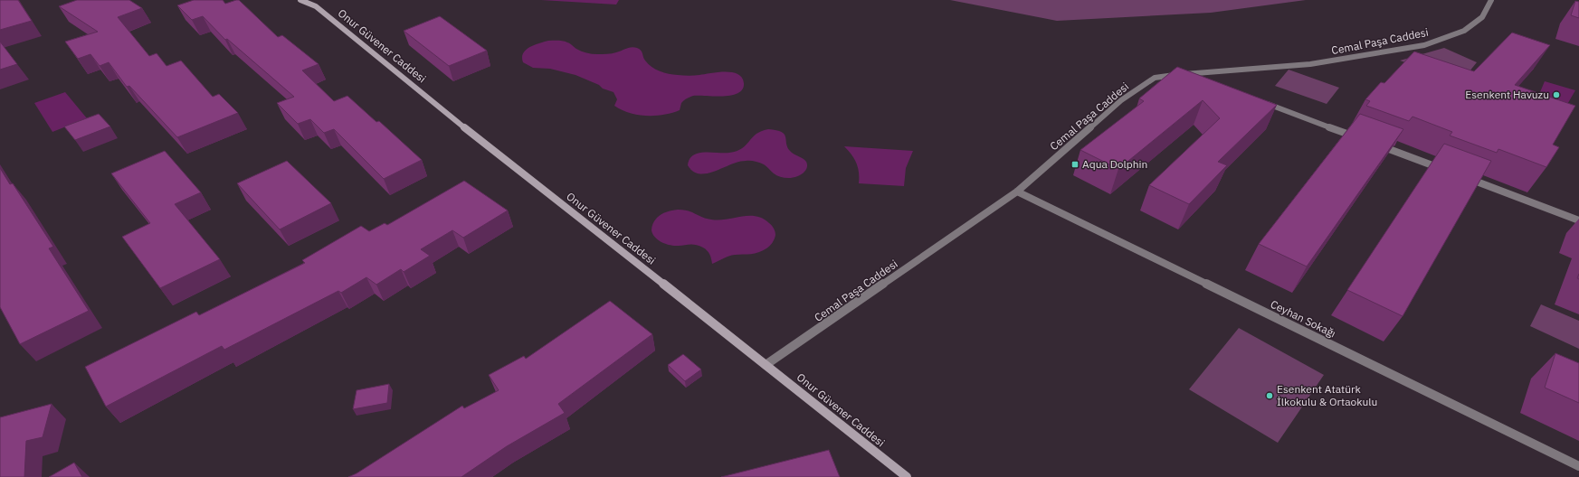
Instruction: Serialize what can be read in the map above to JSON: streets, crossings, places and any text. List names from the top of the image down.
{
  "streets": {
    "street": ["Cemal Paşa Caddesi", "Onur Güvener Caddesi", "Ceyhan Sokağı"]
  },
  "crossings": [
    ["Cemal Paşa Caddesi", "Onur Güvener Caddesi"],
    ["Cemal Paşa Caddesi", "Ceyhan Sokağı"]
  ],
  "places": {
    "other": ["Esenkent Havuzu", "Esenkent Atatürk İlkokulu & Ortaokulu"],
    "transit": ["Aqua Dolphin"]
  }
}
